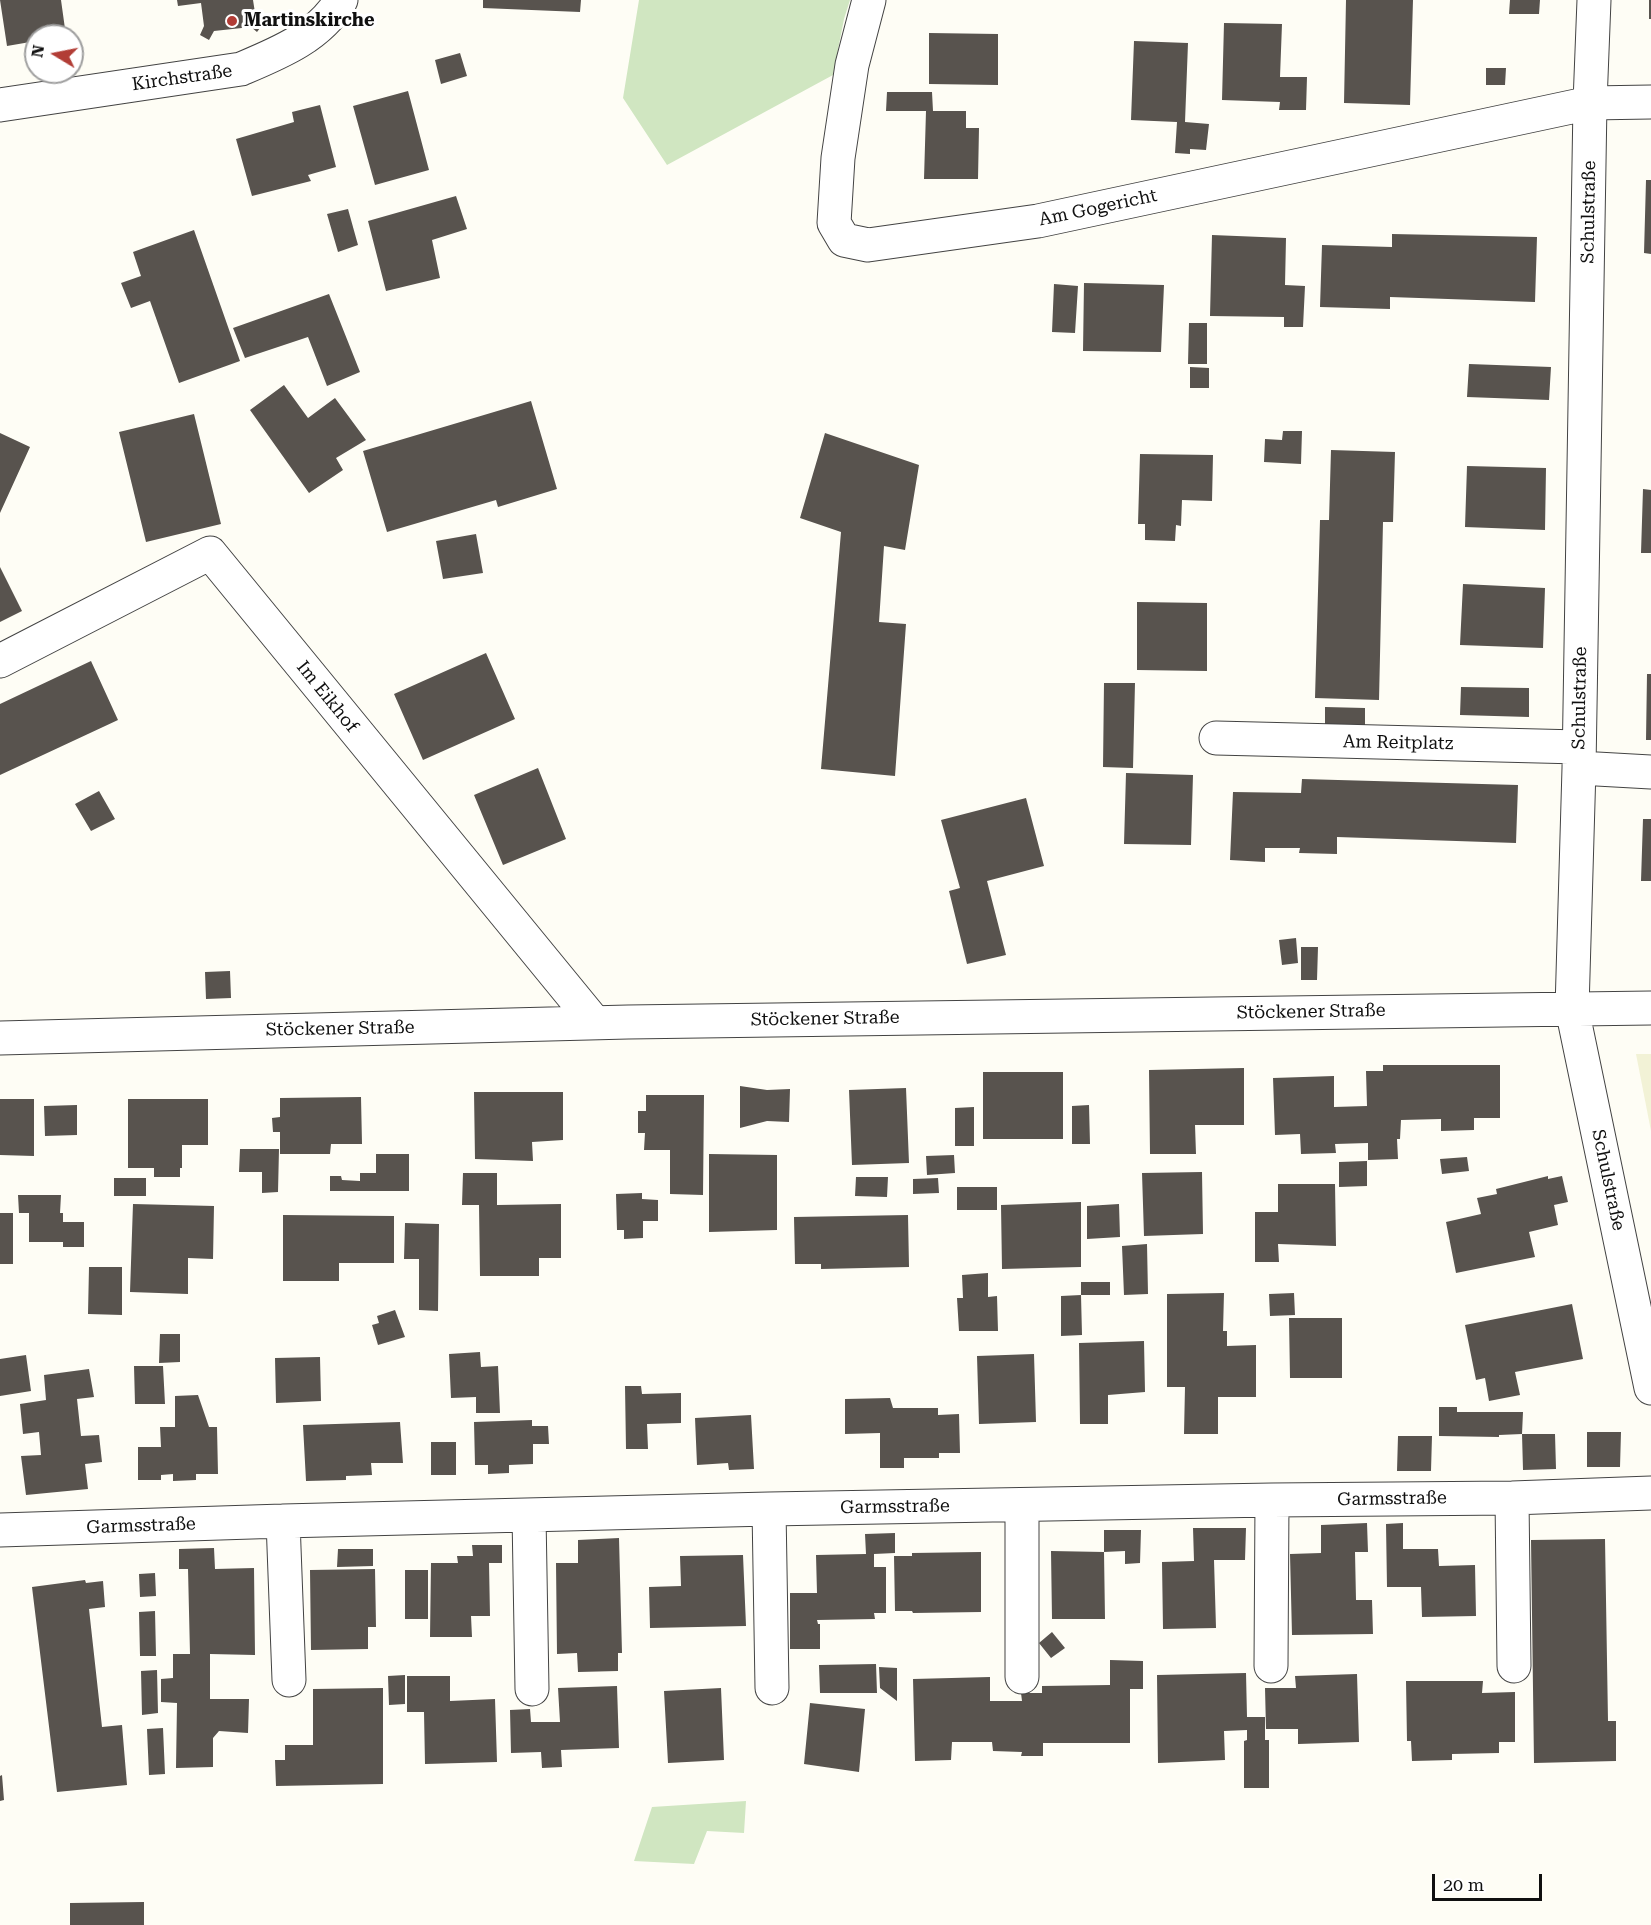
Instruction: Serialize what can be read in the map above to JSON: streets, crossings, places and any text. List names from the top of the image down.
{
  "streets": {
    "street": [
      "Kirchstraße",
      "Am Gogericht",
      "Schulstraße",
      "Im Eikhof",
      "Am Reitplatz",
      "Stöckener Straße",
      "Garmsstraße"
    ]
  },
  "crossings": [
    ["Am Gogericht", "Schulstraße"],
    ["Schulstraße", "Am Reitplatz"],
    ["Schulstraße", "Stöckener Straße"],
    ["Im Eikhof", "Stöckener Straße"]
  ],
  "places": ["Martinskirche"],
  "scale_bar": "20 m",
  "north": "left"
}
